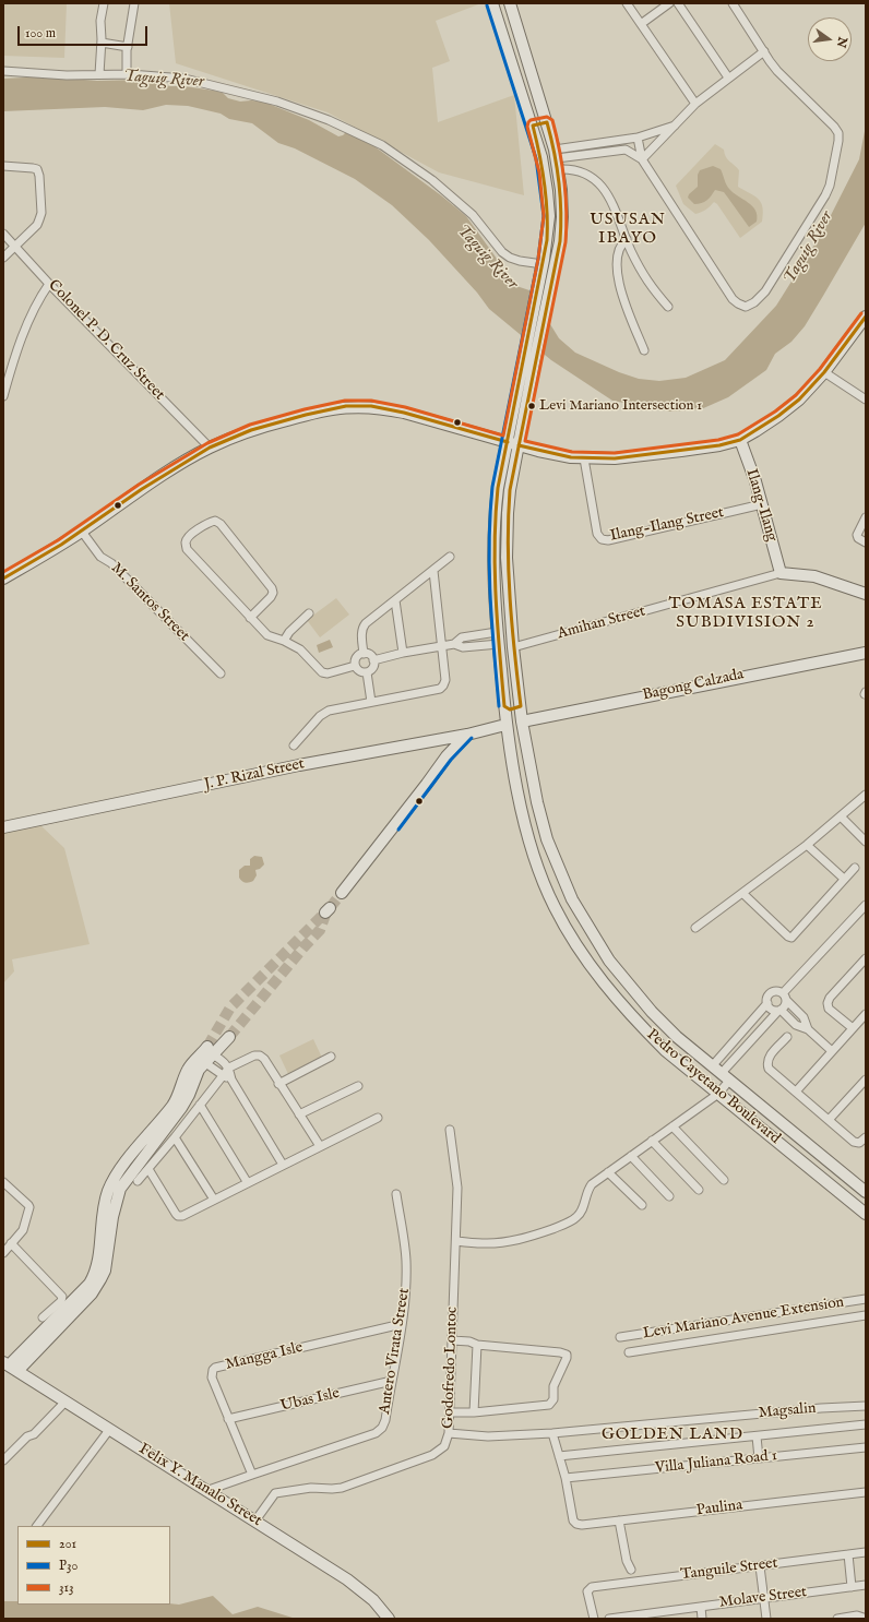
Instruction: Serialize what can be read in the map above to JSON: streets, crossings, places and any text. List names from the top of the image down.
{
  "streets": {
    "main road": [
      "Ilang-Ilang",
      "Amihan Street",
      "Bagong Calzada",
      "J. P. Rizal Street",
      "Pedro Cayetano Boulevard",
      "Felix Y. Manalo Street"
    ],
    "street": [
      "Colonel P. D. Cruz Street",
      "Ilang-Ilang Street",
      "M. Santos Street",
      "Levi Mariano Avenue Extension",
      "Antero Virata Street",
      "Mangga Isle",
      "Godofredo Lontoc",
      "Ubas Isle",
      "Magsalin",
      "Villa Juliana Road 1",
      "Paulina",
      "Tanguile Street",
      "Molave Street"
    ]
  },
  "crossings": [
    ["Ilang-Ilang", "Ilang-Ilang Street"],
    ["Ilang-Ilang", "Amihan Street"],
    ["Amihan Street", "Pedro Cayetano Boulevard"],
    ["Bagong Calzada", "Pedro Cayetano Boulevard"],
    ["J. P. Rizal Street", "Pedro Cayetano Boulevard"],
    ["Antero Virata Street", "Mangga Isle"],
    ["Antero Virata Street", "Ubas Isle"],
    ["Antero Virata Street", "Felix Y. Manalo Street"],
    ["Mangga Isle", "Ubas Isle"],
    ["Godofredo Lontoc", "Magsalin"],
    ["Godofredo Lontoc", "Felix Y. Manalo Street"],
    ["Villa Juliana Road 1", "Paulina"]
  ],
  "districts": ["USUSAN IBAYO", "TOMASA ESTATE SUBDIVISION 2", "GOLDEN LAND"],
  "water": ["Taguig River"],
  "places": ["Levi Mariano Intersection 1"],
  "lines": ["transit line P30", "transit line 313", "transit line 201"],
  "legend": ["201", "P30", "313"],
  "scale_bar": "100 m",
  "north": "right"
}
